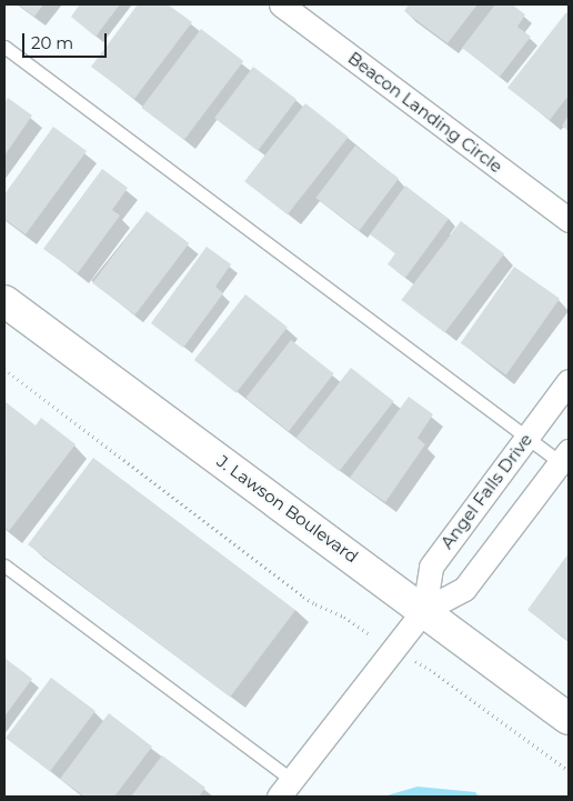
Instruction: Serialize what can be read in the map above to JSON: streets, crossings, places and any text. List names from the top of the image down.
{
  "streets": {
    "street": ["Beacon Landing Circle", "Angel Falls Drive", "J. Lawson Boulevard"]
  },
  "crossings": [
    ["Angel Falls Drive", "J. Lawson Boulevard"]
  ],
  "scale_bar": "20 m"
}
